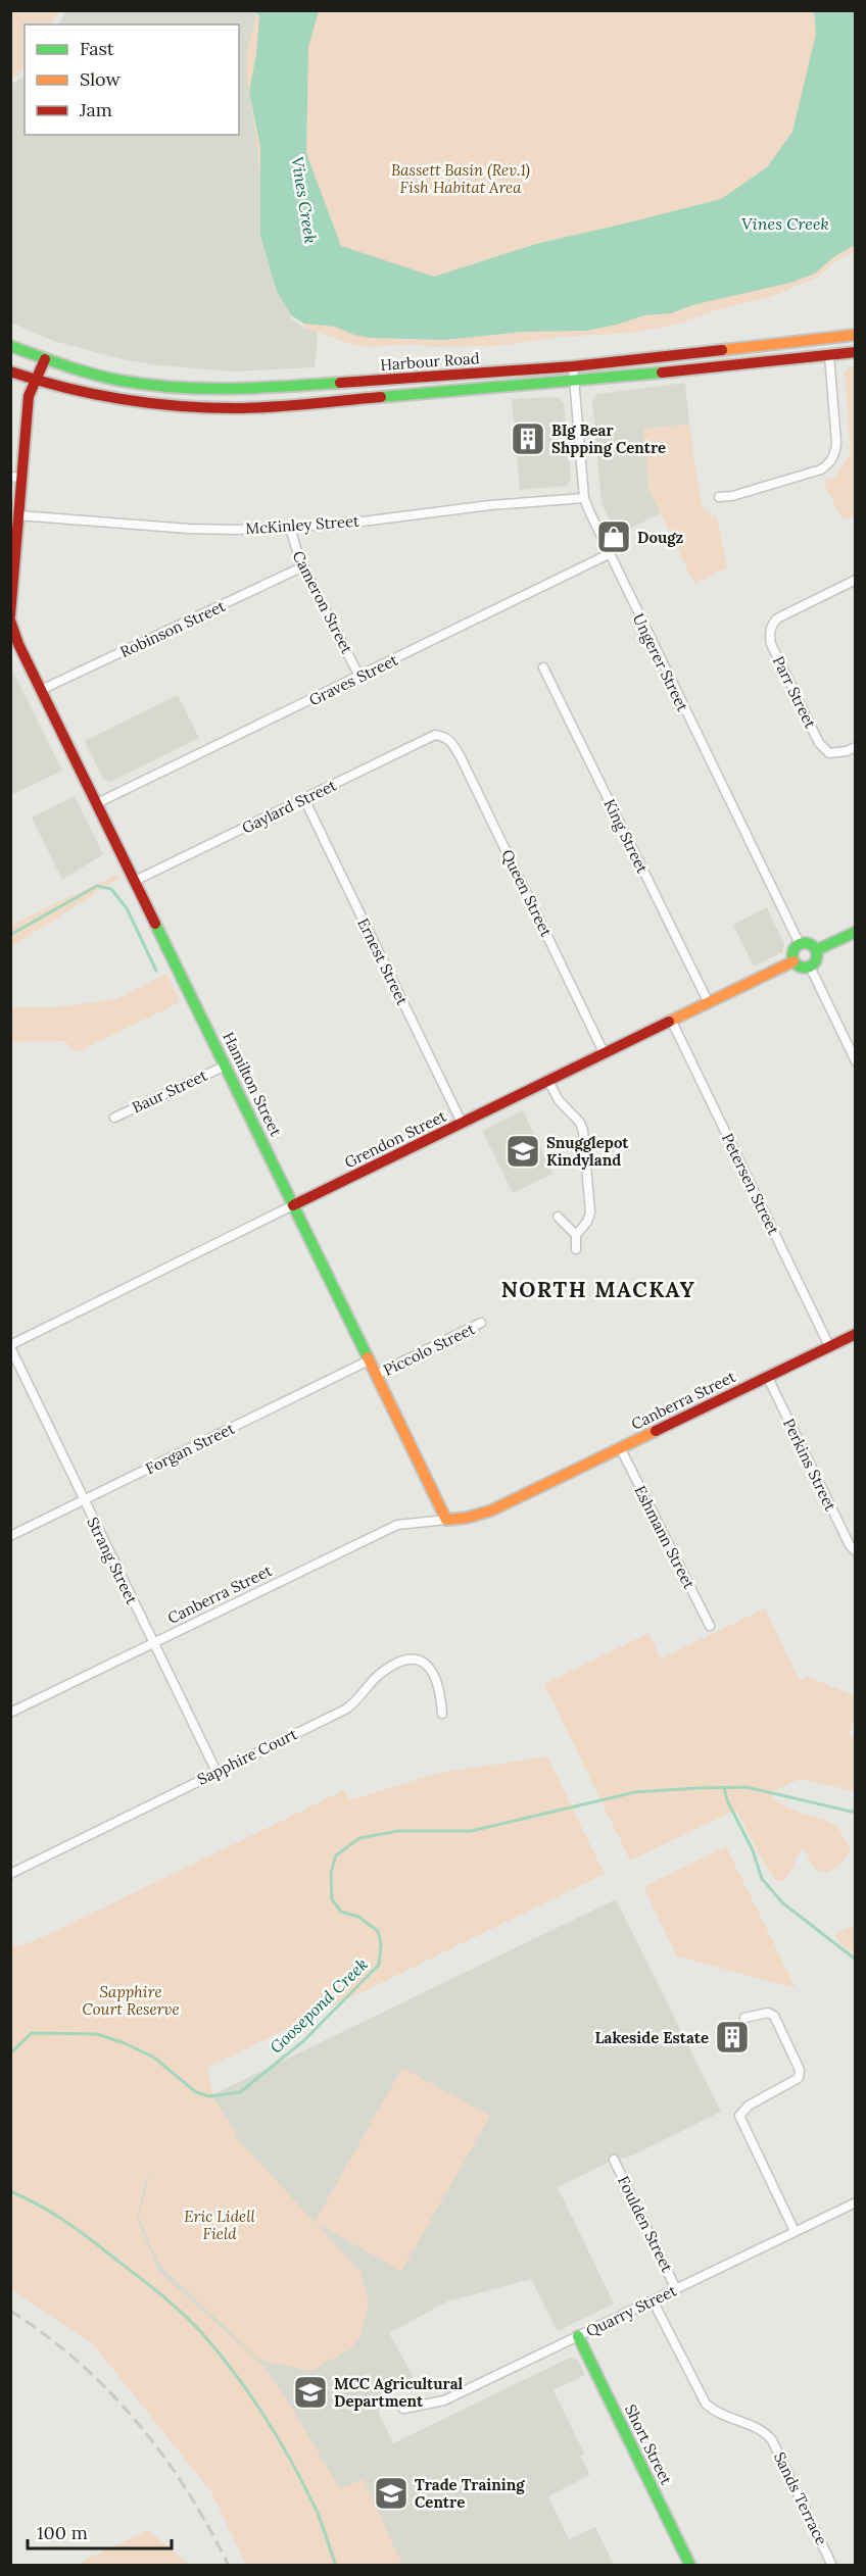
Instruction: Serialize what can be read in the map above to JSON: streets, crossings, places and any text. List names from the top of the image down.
{
  "streets": {
    "street": [
      "Harbour Road",
      "McKinley Street",
      "Cameron Street",
      "Robinson Street",
      "Ungerer Street",
      "Graves Street",
      "Parr Street",
      "Gaylard Street",
      "King Street",
      "Queen Street",
      "Ernest Street",
      "Hamilton Street",
      "Baur Street",
      "Grendon Street",
      "Petersen Street",
      "Piccolo Street",
      "Canberra Street",
      "Forgan Street",
      "Perkins Street",
      "Eshmann Street",
      "Strang Street",
      "Sapphire Court",
      "Foulden Street",
      "Quarry Street",
      "Short Street",
      "Sands Terrace"
    ]
  },
  "crossings": [
    ["Harbour Road", "Ungerer Street"],
    ["McKinley Street", "Cameron Street"],
    ["McKinley Street", "Ungerer Street"],
    ["Cameron Street", "Robinson Street"],
    ["Cameron Street", "Graves Street"],
    ["Robinson Street", "Hamilton Street"],
    ["Ungerer Street", "Graves Street"],
    ["Ungerer Street", "Grendon Street"],
    ["Graves Street", "Hamilton Street"],
    ["Gaylard Street", "Queen Street"],
    ["Gaylard Street", "Ernest Street"],
    ["Gaylard Street", "Hamilton Street"],
    ["King Street", "Grendon Street"],
    ["Queen Street", "Grendon Street"],
    ["Ernest Street", "Grendon Street"],
    ["Hamilton Street", "Baur Street"],
    ["Hamilton Street", "Grendon Street"],
    ["Hamilton Street", "Piccolo Street"],
    ["Hamilton Street", "Canberra Street"],
    ["Hamilton Street", "Forgan Street"],
    ["Grendon Street", "Petersen Street"],
    ["Grendon Street", "Strang Street"],
    ["Petersen Street", "Canberra Street"],
    ["Canberra Street", "Perkins Street"],
    ["Canberra Street", "Eshmann Street"],
    ["Canberra Street", "Strang Street"],
    ["Forgan Street", "Strang Street"],
    ["Strang Street", "Sapphire Court"],
    ["Foulden Street", "Quarry Street"],
    ["Quarry Street", "Short Street"],
    ["Quarry Street", "Sands Terrace"]
  ],
  "districts": ["NORTH MACKAY"],
  "water": ["Vines Creek", "Goosepond Creek"],
  "parks": ["Bassett Basin (Rev.1) Fish Habitat Area", "Sapphire Court Reserve", "Eric Lidell Field"],
  "places": {
    "building": ["BIg Bear Shpping Centre", "Lakeside Estate"],
    "shop": ["Dougz"],
    "school or university": ["Snugglepot Kindyland", "MCC Agricultural Department", "Trade Training Centre"]
  },
  "legend": ["Fast", "Slow", "Jam"],
  "scale_bar": "100 m"
}
